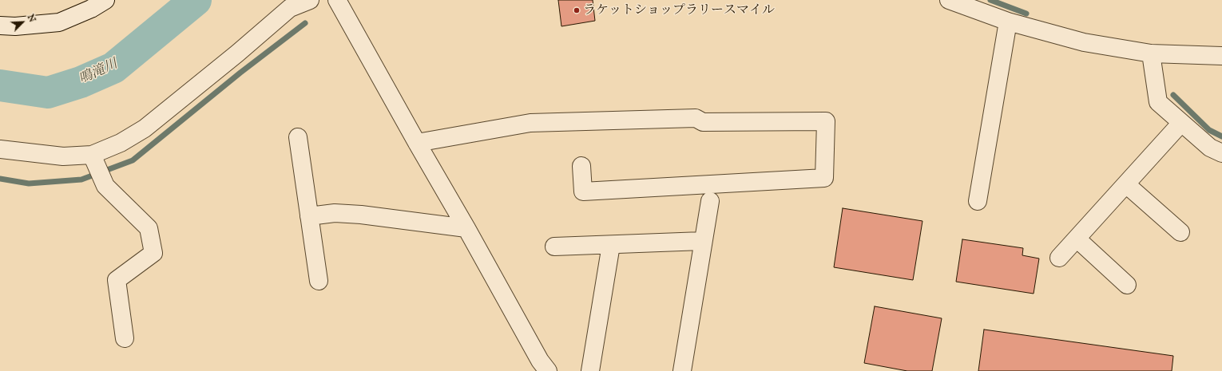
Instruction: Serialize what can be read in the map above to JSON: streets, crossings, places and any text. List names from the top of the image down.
{
  "water": ["鳴滝川"],
  "places": ["ラケットショップラリースマイル"],
  "north": "top right"
}
